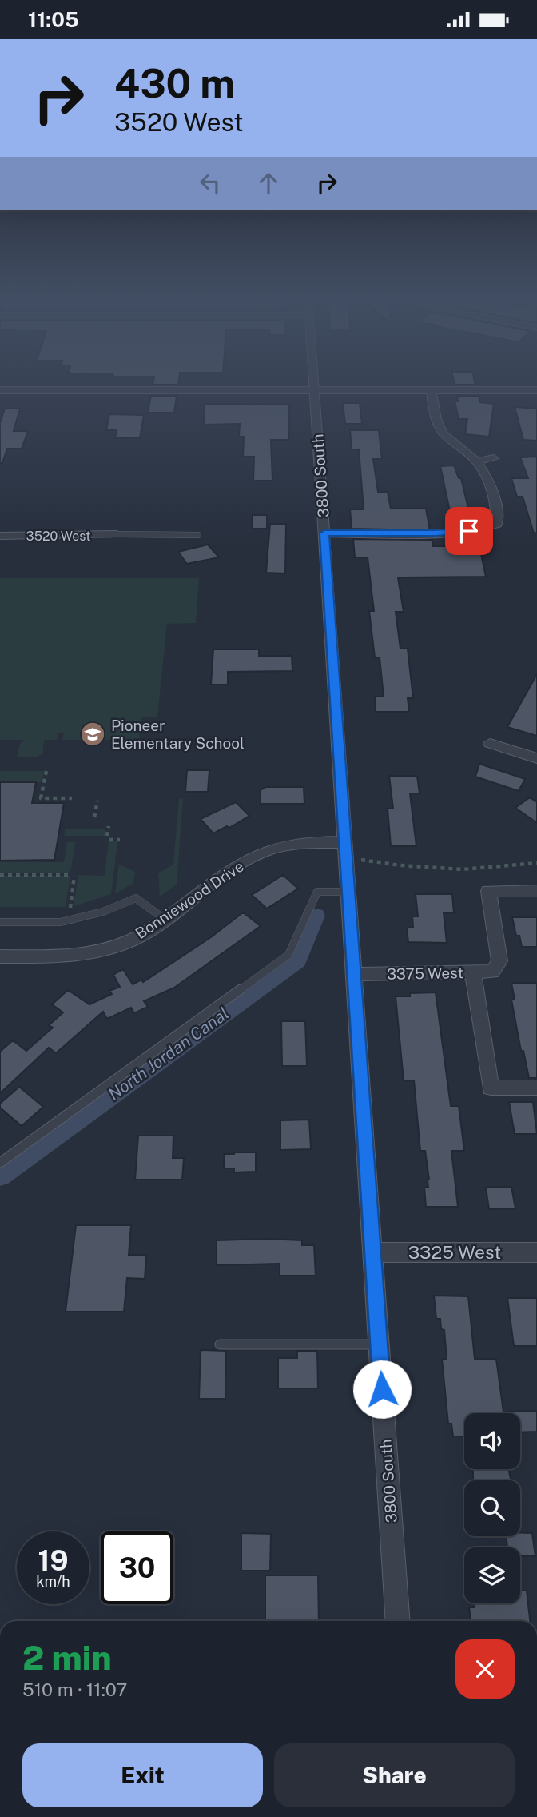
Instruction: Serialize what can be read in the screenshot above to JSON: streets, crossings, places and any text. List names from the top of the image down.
{
  "streets": {
    "street": [
      "3800 South",
      "3520 West",
      "Bonniewood Drive",
      "3375 West",
      "3325 West"
    ]
  },
  "crossings": [
    ["3800 South", "Bonniewood Drive"],
    ["3800 South", "3375 West"],
    ["3800 South", "3325 West"]
  ],
  "water": ["North Jordan Canal"],
  "places": {
    "school or university": ["Pioneer Elementary School"]
  },
  "page": {
    "status": "11:05",
    "turn": ["430 m", "3520 West"],
    "speed": "19 km/h",
    "limit": "30",
    "heading": ["2 min", "510 m · 11:07"],
    "buttons": ["Exit", "Share"]
  }
}
